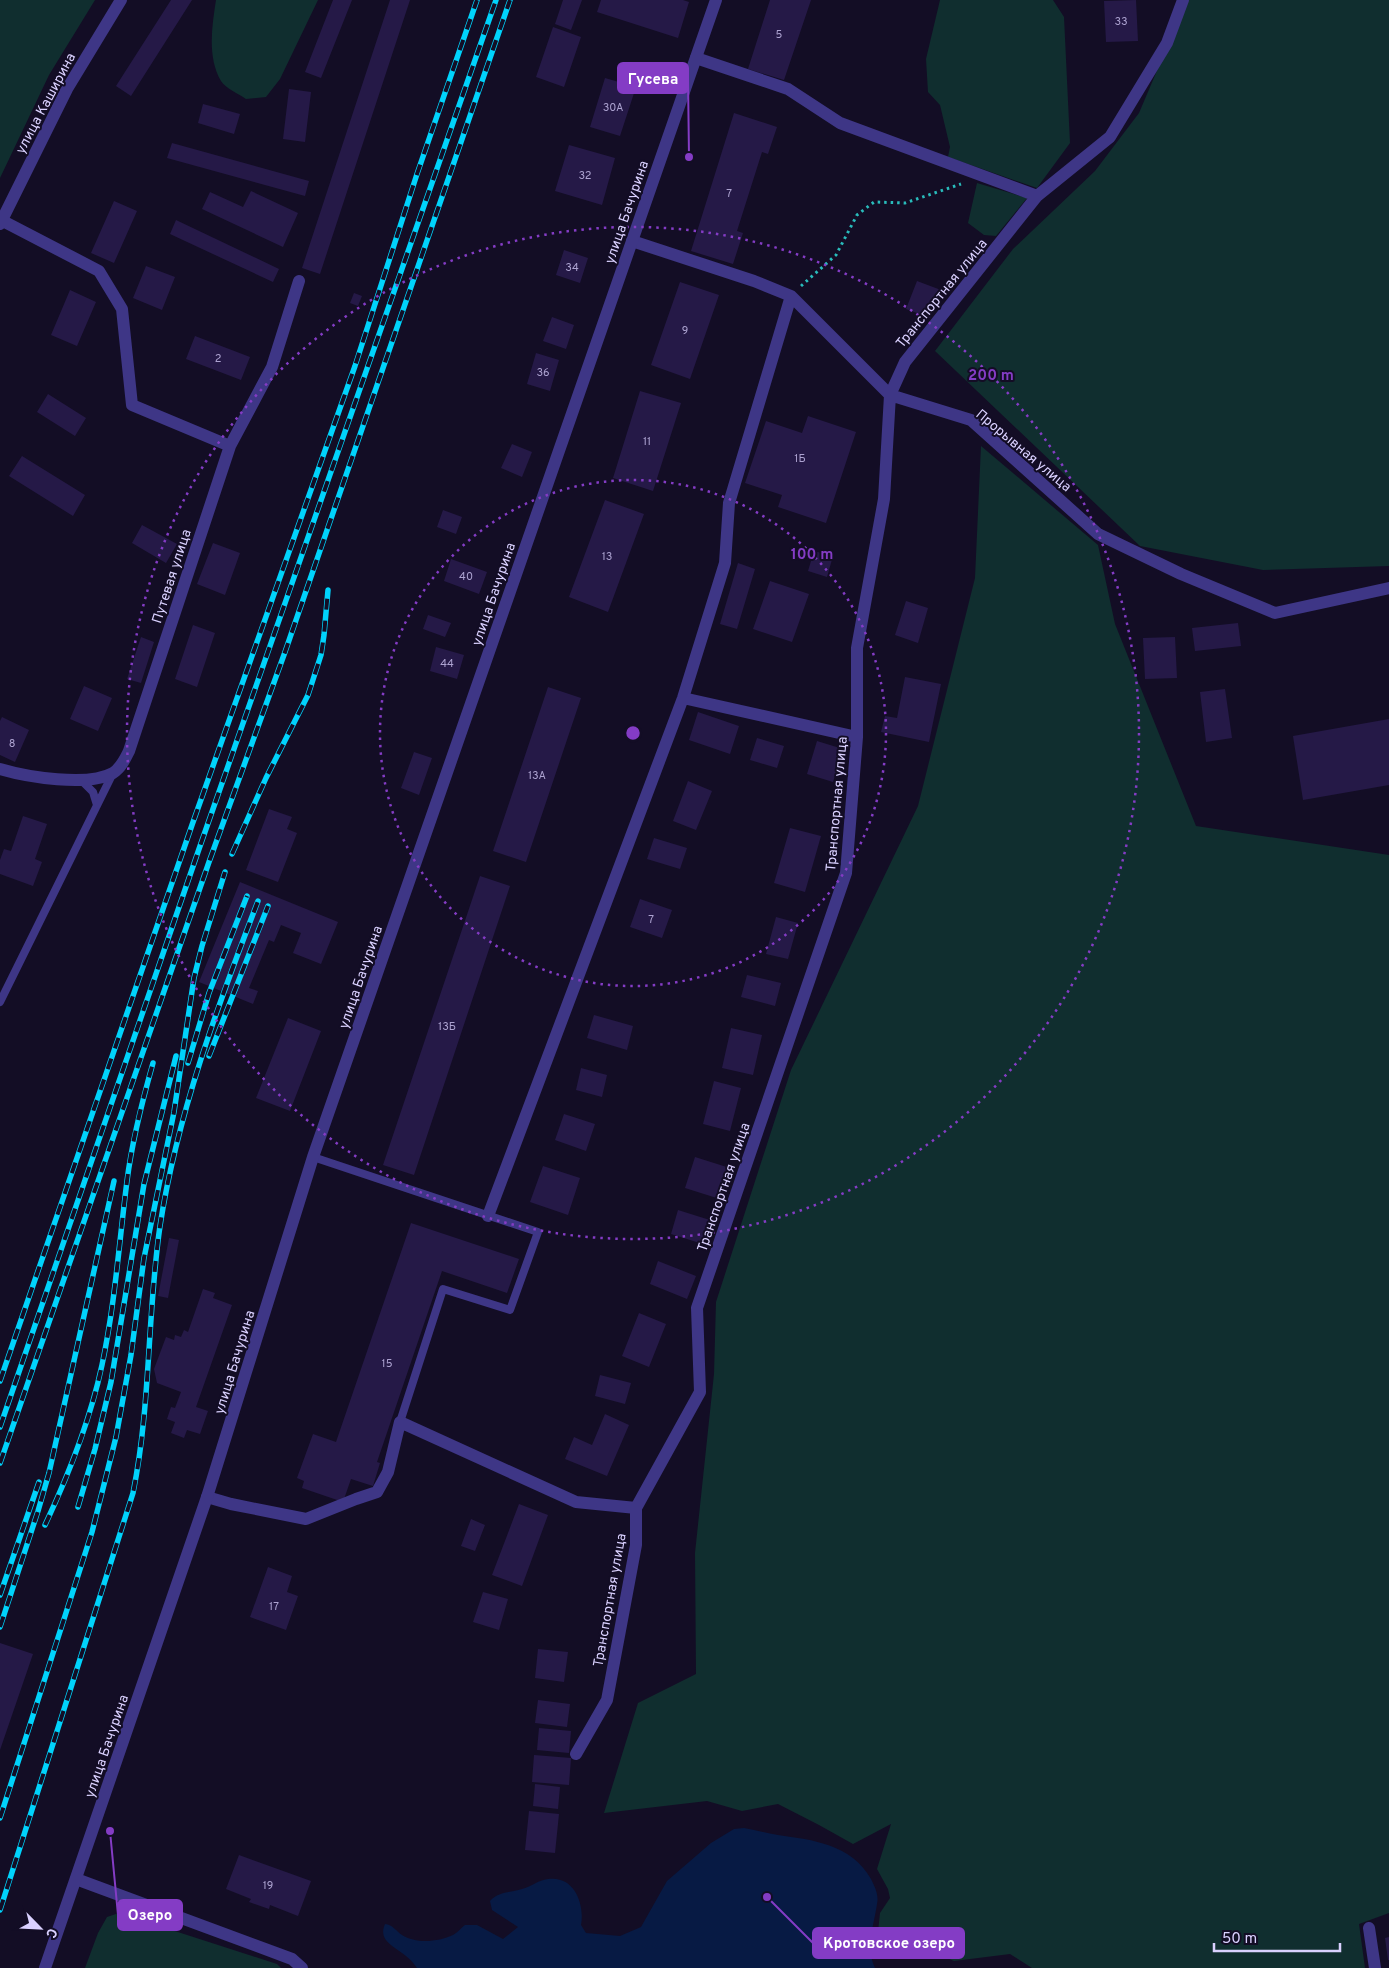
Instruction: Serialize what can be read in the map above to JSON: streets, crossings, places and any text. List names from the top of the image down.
{
  "streets": {
    "street": [
      "улица Каширина",
      "улица Бачурина",
      "Транспортная улица",
      "Прорывная улица",
      "Путевая улица"
    ]
  },
  "crossings": [
    ["улица Бачурина", "Прорывная улица"],
    ["Транспортная улица", "Прорывная улица"]
  ],
  "places": ["Гусева", "Озеро", "Кротовское озеро"],
  "house_numbers": [
    "33",
    "5",
    "30А",
    "32",
    "7",
    "34",
    "9",
    "2",
    "36",
    "11",
    "1Б",
    "13",
    "40",
    "44",
    "8",
    "13А",
    "7",
    "13Б",
    "15",
    "17",
    "19"
  ],
  "scale_bar": "50 m",
  "north": "bottom right",
  "rings": ["200 m", "100 m"]
}
